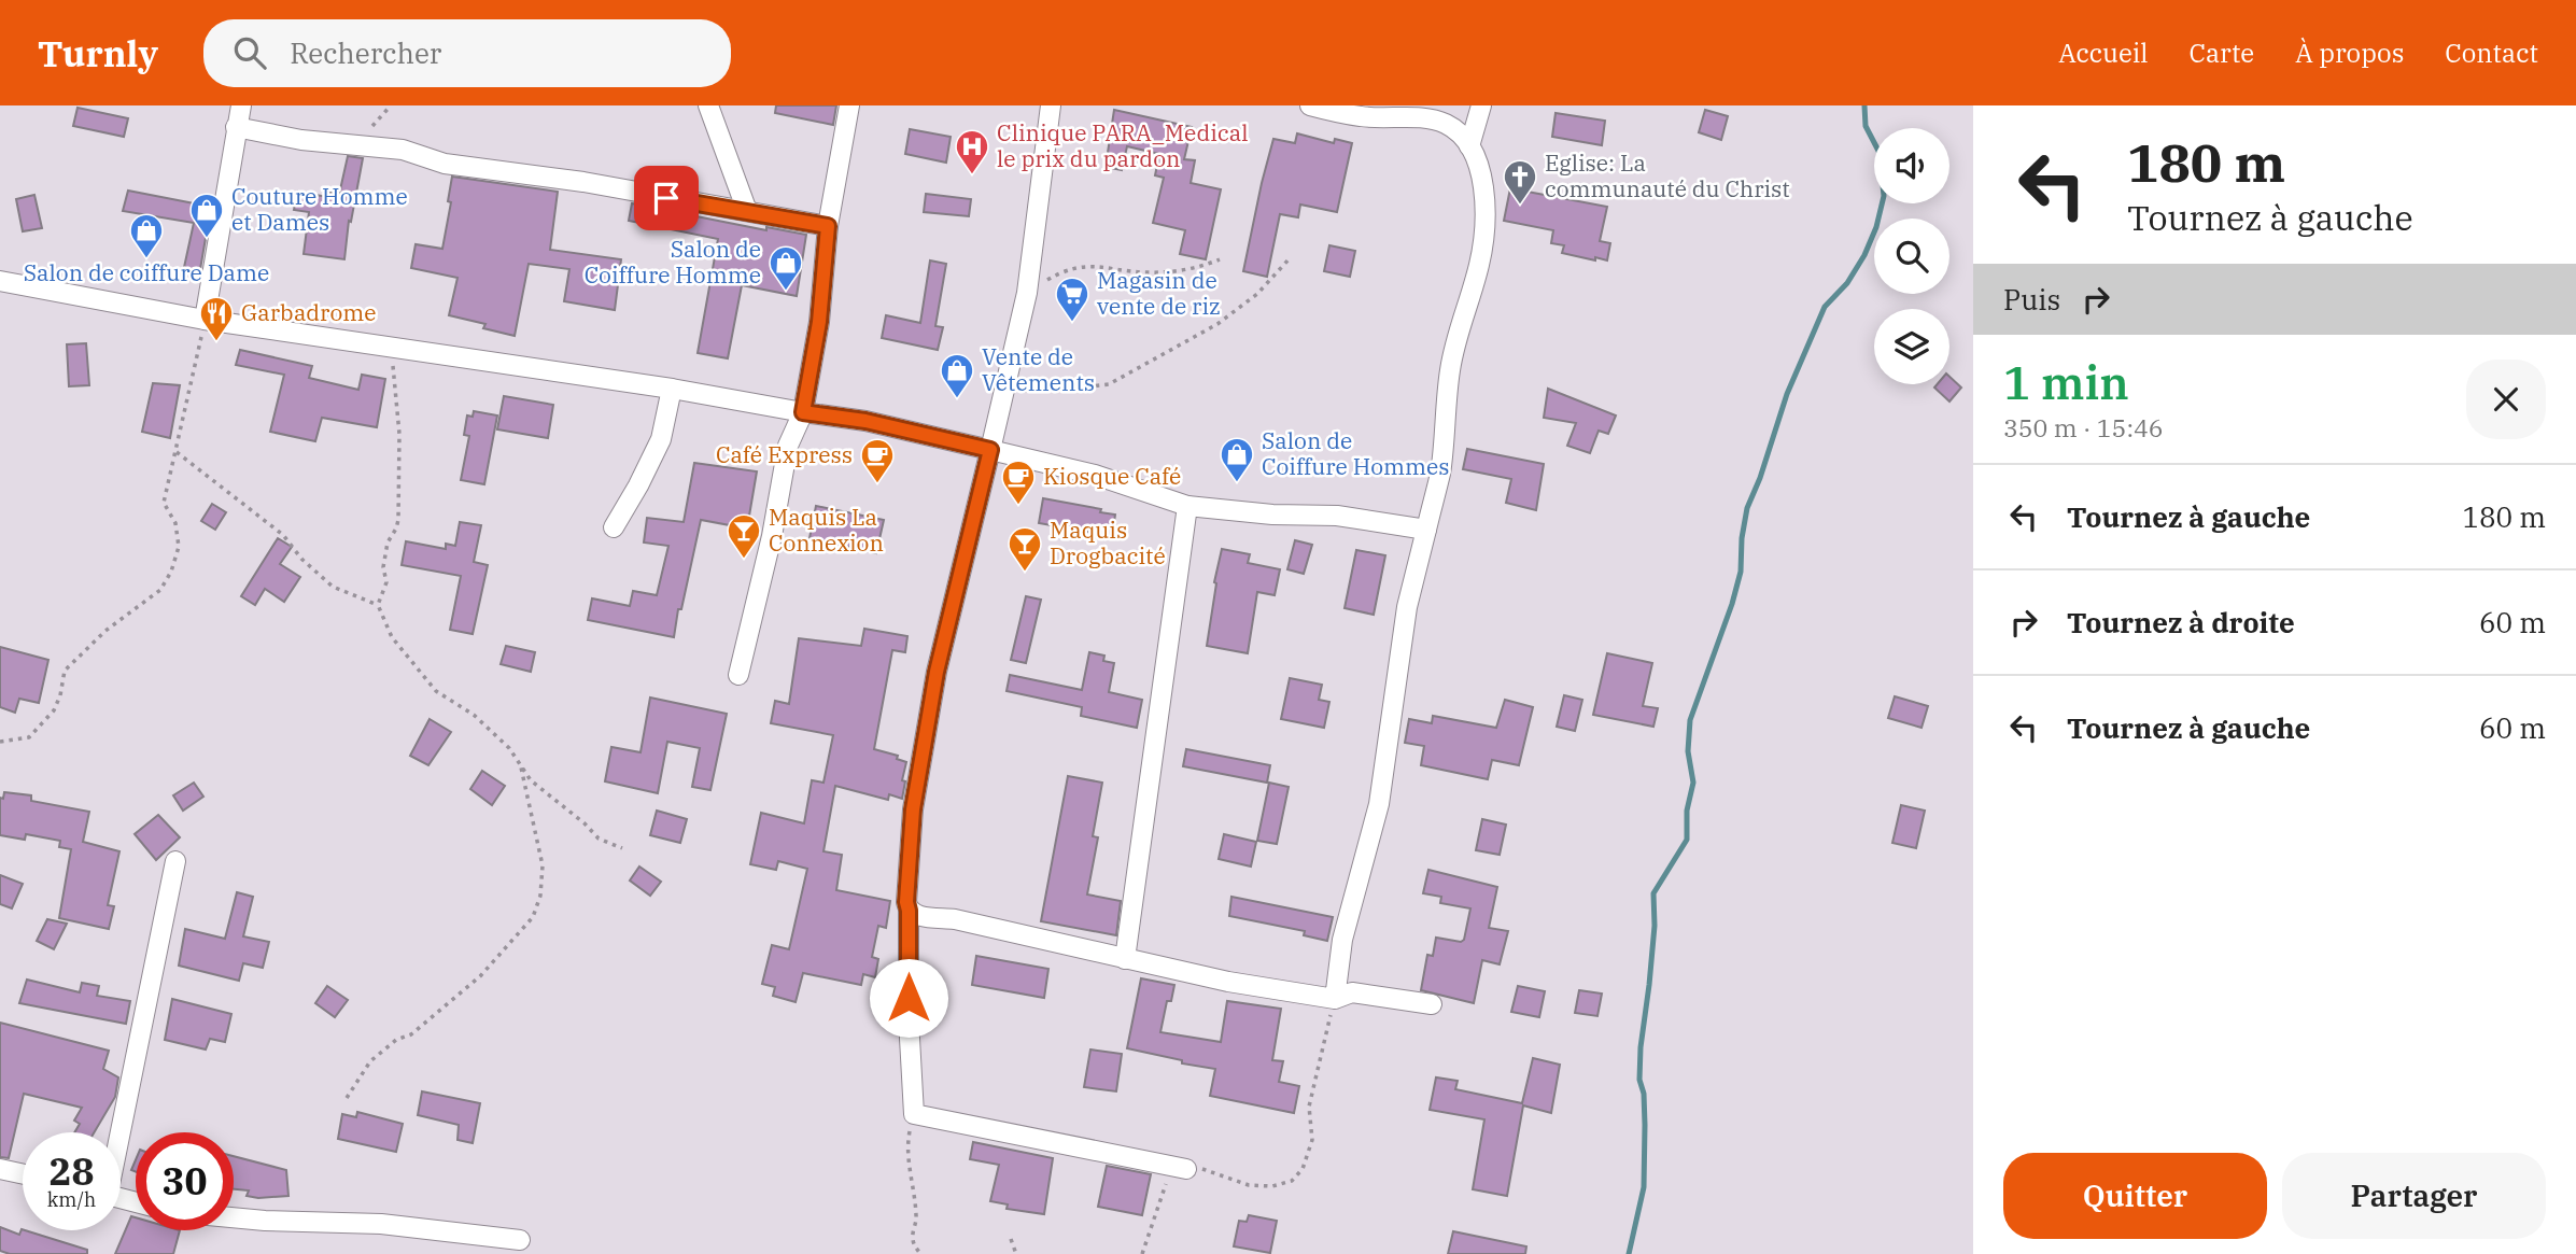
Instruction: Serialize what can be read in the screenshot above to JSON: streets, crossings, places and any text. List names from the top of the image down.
{
  "places": {
    "hospital": ["Clinique PARA_Medical le prix du pardon"],
    "church": ["Eglise: La communauté du Christ"],
    "shop": [
      "Couture Homme et Dames",
      "Salon de coiffure Dame",
      "Salon de Coiffure Homme",
      "Vente de Vêtements",
      "Salon de Coiffure Hommes"
    ],
    "supermarket": ["Magasin de vente de riz"],
    "restaurant": ["Garbadrome"],
    "cafe": ["Café Express", "Kiosque Café"],
    "bar": ["Maquis La Connexion", "Maquis Drogbacité"]
  },
  "page": {
    "header": "Turnly",
    "search": "Rechercher",
    "nav": [
      "Accueil",
      "Carte",
      "À propos",
      "Contact"
    ],
    "turn": ["180 m", "Tournez à gauche"],
    "then": "Puis",
    "heading": ["1 min", "350 m · 15:46"],
    "list": [
      {
        "name": "Tournez à gauche",
        "value": "180 m"
      },
      {
        "name": "Tournez à droite",
        "value": "60 m"
      },
      {
        "name": "Tournez à gauche",
        "value": "60 m"
      }
    ],
    "speed": "28 km/h",
    "limit": "30",
    "buttons": ["Quitter", "Partager"]
  }
}
